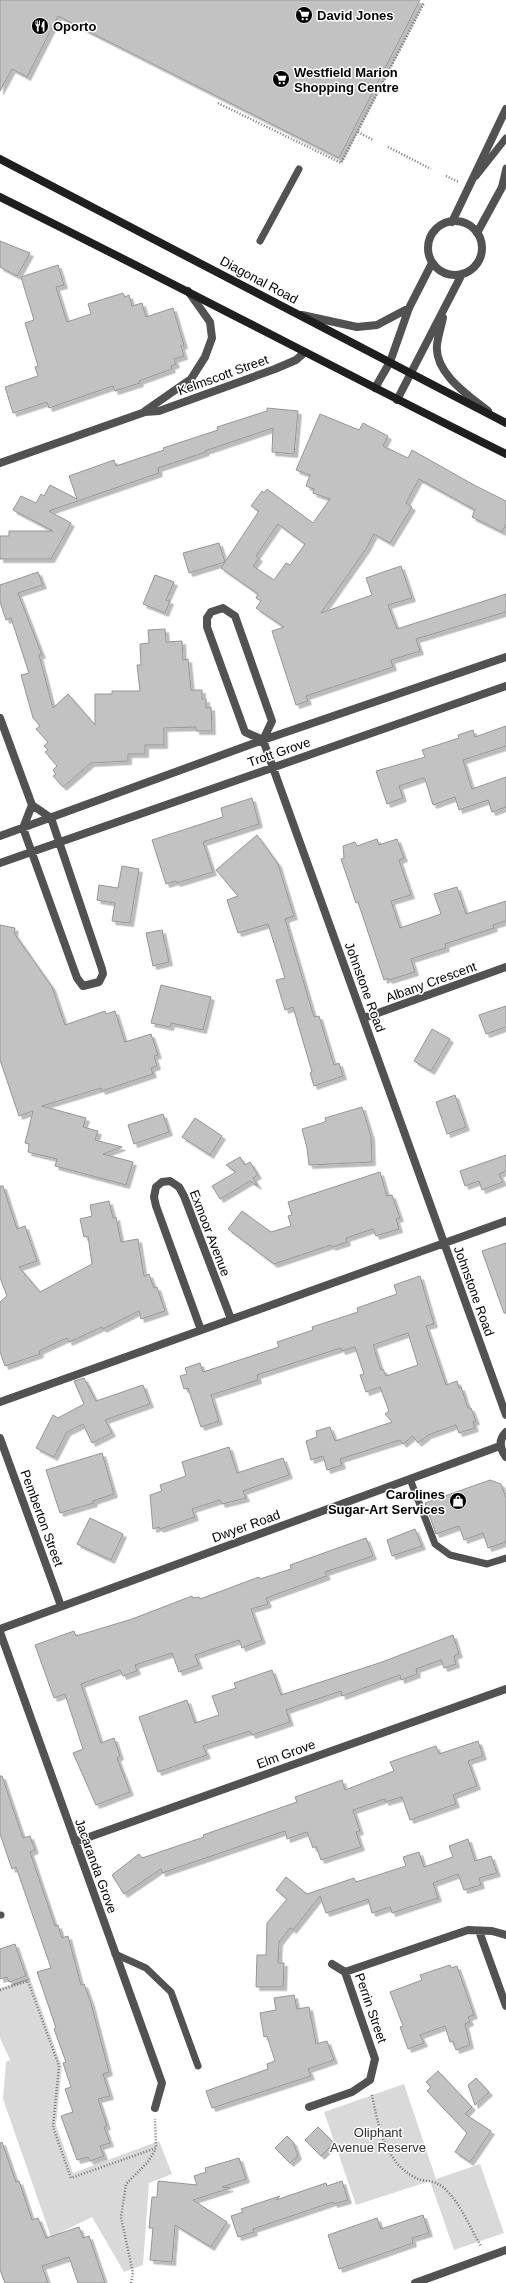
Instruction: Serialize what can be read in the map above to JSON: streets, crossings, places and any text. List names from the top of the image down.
{
  "streets": {
    "main road": ["Diagonal Road"],
    "street": [
      "Kelmscott Street",
      "Trott Grove",
      "Albany Crescent",
      "Johnstone Road",
      "Exmoor Avenue",
      "Pemberton Street",
      "Dwyer Road",
      "Elm Grove",
      "Jacaranda Grove",
      "Perrin Street"
    ]
  },
  "crossings": [
    ["Trott Grove", "Johnstone Road"],
    ["Albany Crescent", "Johnstone Road"],
    ["Pemberton Street", "Dwyer Road"],
    ["Dwyer Road", "Jacaranda Grove"],
    ["Elm Grove", "Jacaranda Grove"]
  ],
  "parks": ["Oliphant Avenue Reserve"],
  "places": {
    "supermarket": ["David Jones", "Westfield Marion Shopping Centre"],
    "restaurant": ["Oporto"],
    "shop": ["Carolines Sugar-Art Services"]
  }
}
